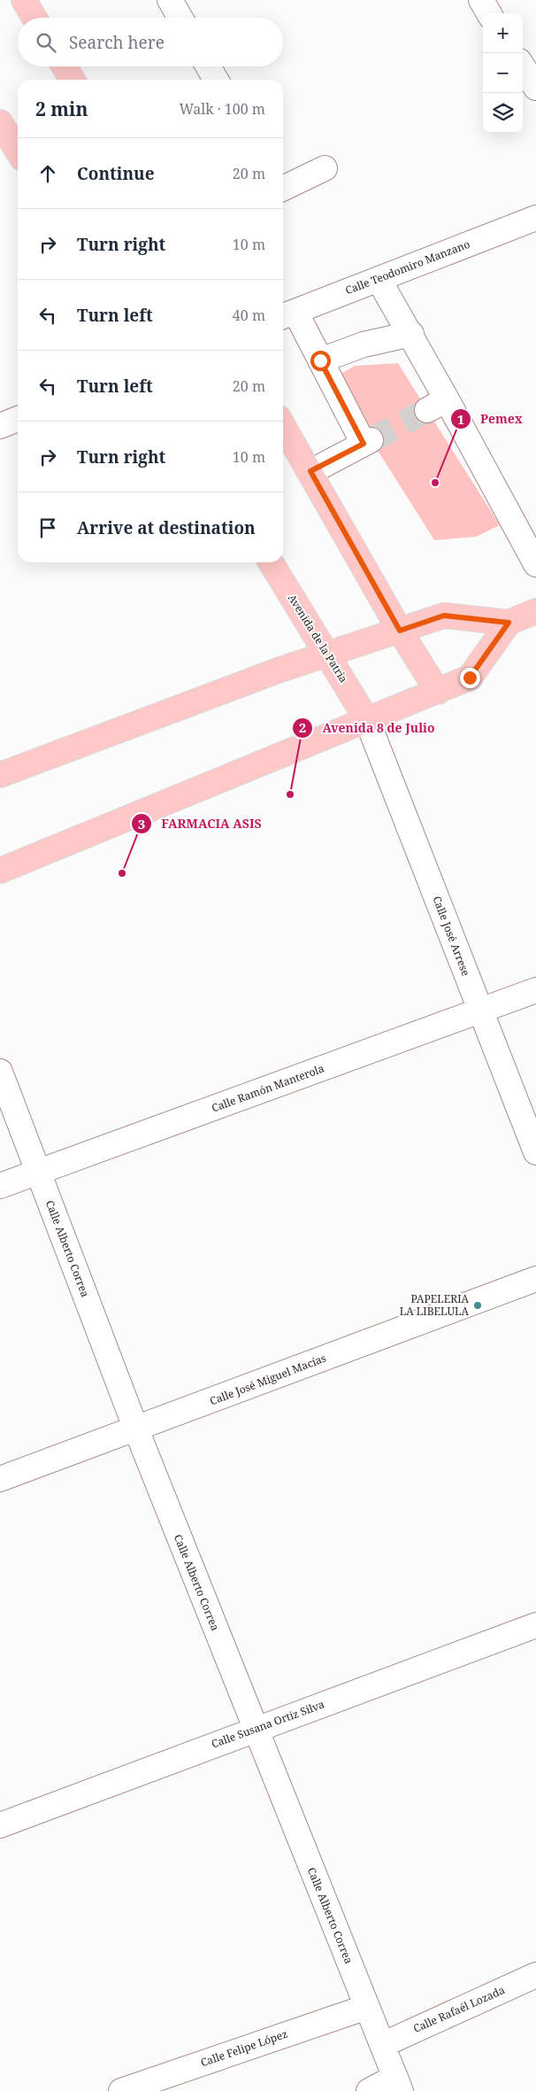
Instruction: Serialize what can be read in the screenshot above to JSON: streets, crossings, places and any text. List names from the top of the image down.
{
  "streets": {
    "main road": ["Avenida de la Patria"],
    "street": [
      "Calle Teodomiro Manzano",
      "Calle José Arrese",
      "Calle Ramón Manterola",
      "Calle Alberto Correa",
      "Calle José Miguel Macías",
      "Calle Susana Ortiz Silva",
      "Calle Rafaél Lozada",
      "Calle Felipe López"
    ]
  },
  "crossings": [
    ["Avenida de la Patria", "Calle José Arrese"],
    ["Calle José Arrese", "Calle Ramón Manterola"],
    ["Calle Ramón Manterola", "Calle Alberto Correa"],
    ["Calle Alberto Correa", "Calle José Miguel Macías"],
    ["Calle Alberto Correa", "Calle Susana Ortiz Silva"],
    ["Calle Alberto Correa", "Calle Rafaél Lozada"],
    ["Calle Alberto Correa", "Calle Felipe López"]
  ],
  "places": [
    "Pemex",
    "Avenida 8 de Julio",
    "FARMACIA ASIS",
    "PAPELERIA LA LIBELULA"
  ],
  "page": {
    "map_buttons": ["+", "−"],
    "search": "Search here",
    "heading": ["2 min", "Walk · 100 m"],
    "list": [
      ["Continue", "20 m"],
      ["Turn right", "10 m"],
      ["Turn left", "40 m"],
      ["Turn left", "20 m"],
      ["Turn right", "10 m"],
      "Arrive at destination"
    ]
  }
}
